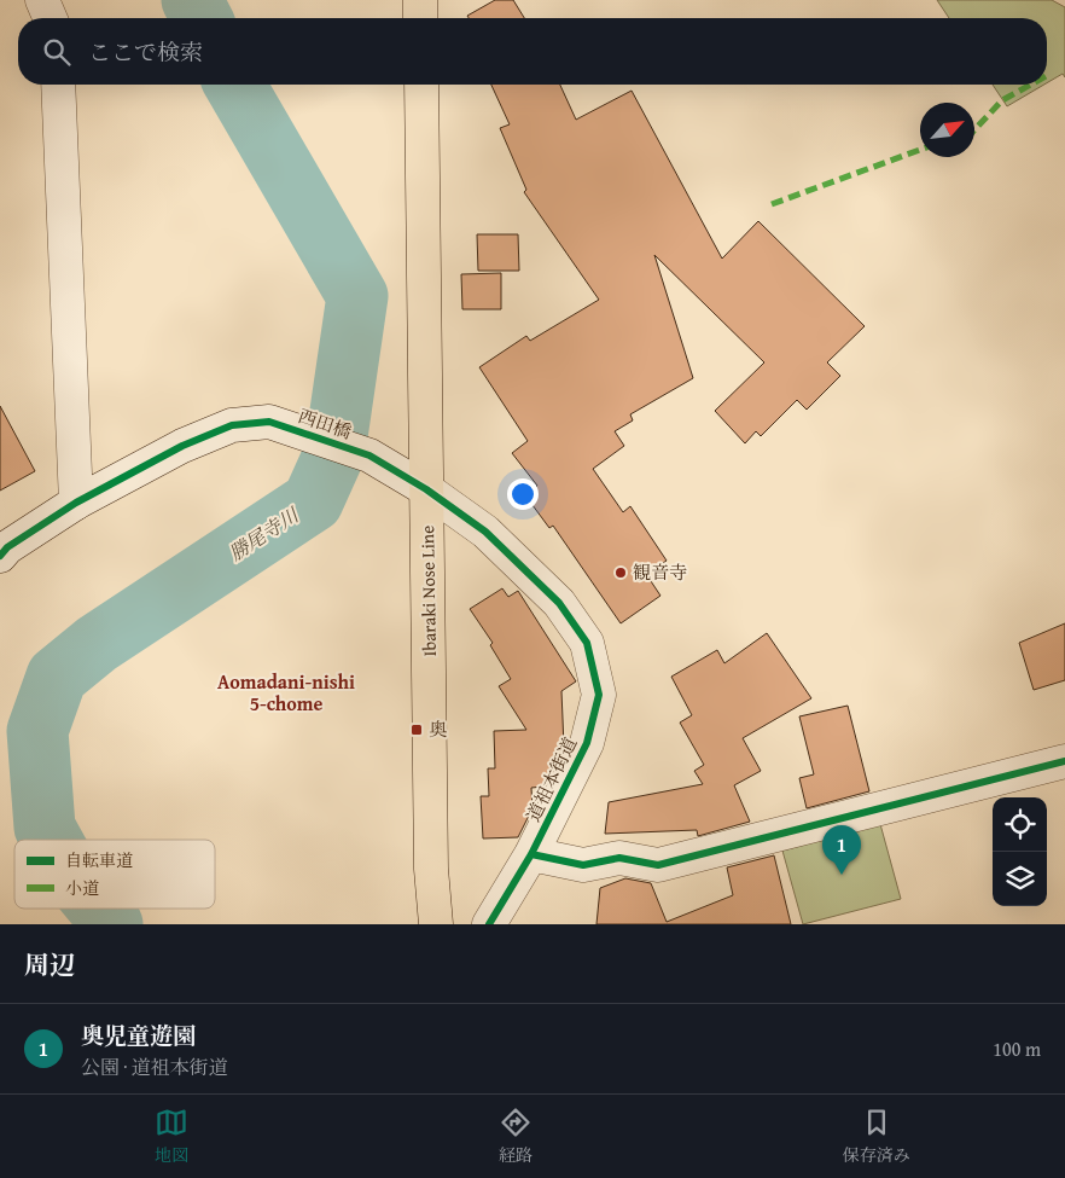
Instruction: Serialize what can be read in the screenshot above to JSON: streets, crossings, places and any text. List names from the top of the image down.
{
  "streets": {
    "main road": ["Ibaraki Nose Line"],
    "street": ["西田橋", "道祖本街道"]
  },
  "crossings": [
    ["西田橋", "Ibaraki Nose Line"],
    ["西田橋", "道祖本街道"],
    ["Ibaraki Nose Line", "道祖本街道"]
  ],
  "districts": ["Aomadani-nishi 5-chome"],
  "water": ["勝尾寺川"],
  "places": {
    "other": ["観音寺"],
    "transit": ["奥"]
  },
  "legend": ["自転車道", "小道"],
  "north": "top right",
  "page": {
    "search": "ここで検索",
    "pins": "1",
    "heading": "周辺",
    "list": [
      {
        "mark": "1",
        "name": "奥児童遊園",
        "note": "公園 · 道祖本街道",
        "value": "100 m"
      }
    ],
    "nav": ["地図", "経路", "保存済み"]
  }
}
